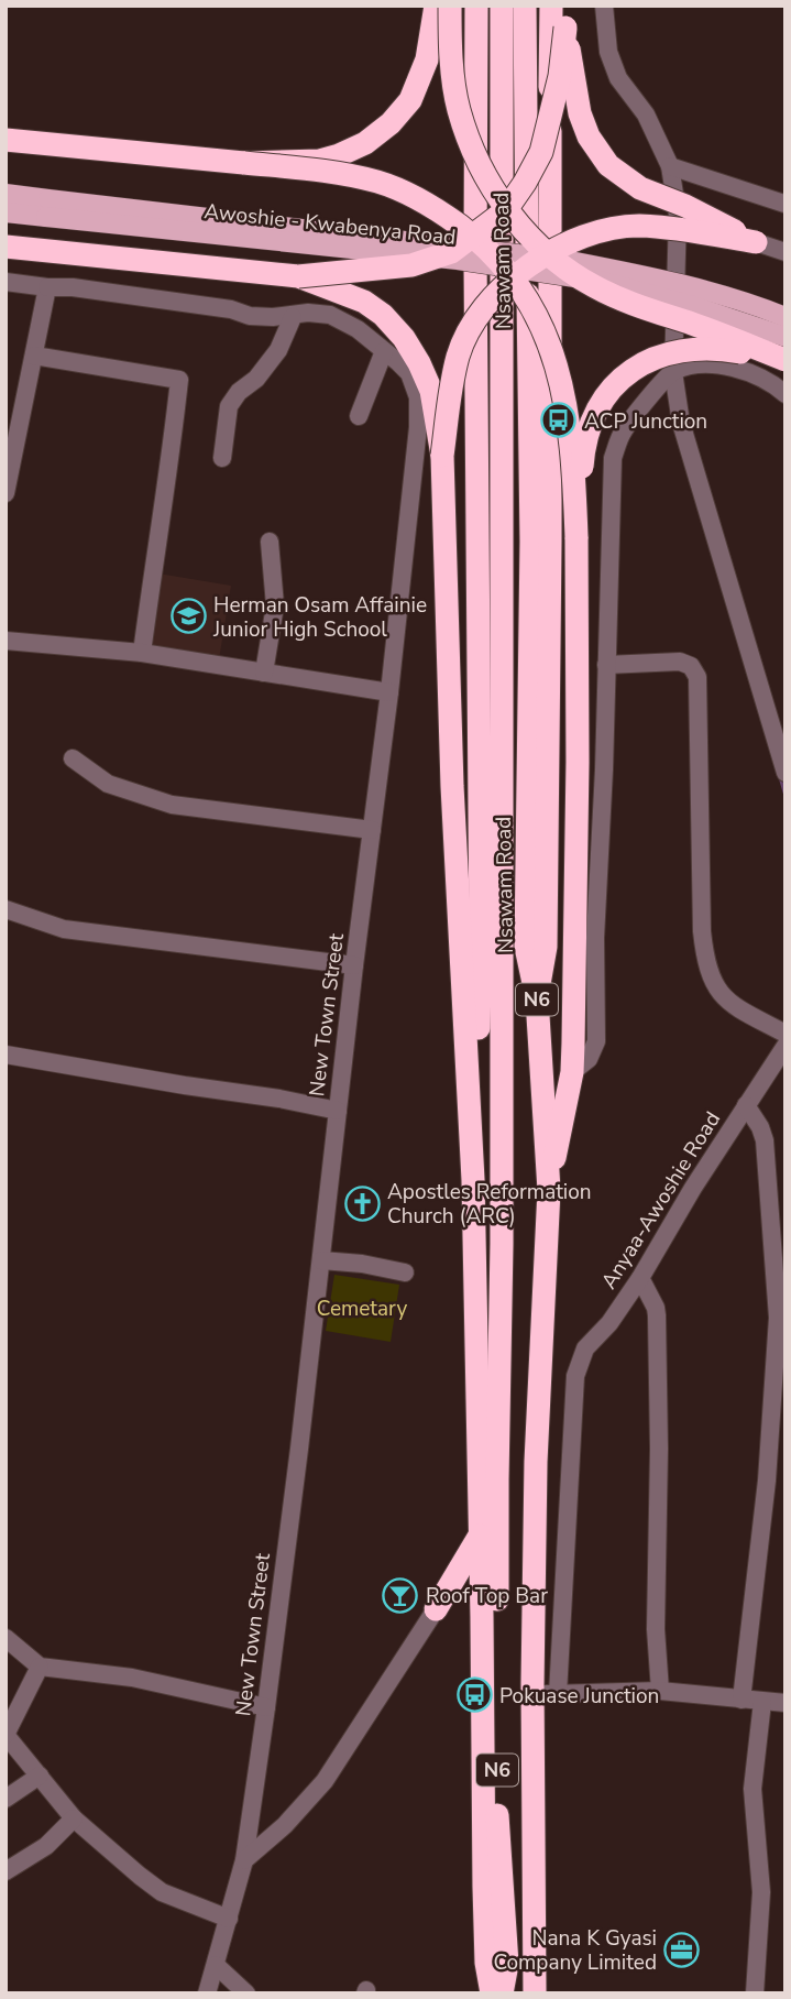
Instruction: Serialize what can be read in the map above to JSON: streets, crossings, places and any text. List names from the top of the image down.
{
  "streets": {
    "highway": ["Nsawam Road", "N6"],
    "main road": ["Awoshie - Kwabenya Road"],
    "street": ["New Town Street", "Anyaa-Awoshie Road"]
  },
  "parks": ["Cemetary"],
  "places": {
    "bus stop": ["ACP Junction", "Pokuase Junction"],
    "school or university": ["Herman Osam Affainie Junior High School"],
    "church": ["Apostles Reformation Church (ARC)"],
    "bar": ["Roof Top Bar"],
    "office": ["Nana K Gyasi Company Limited"]
  }
}
